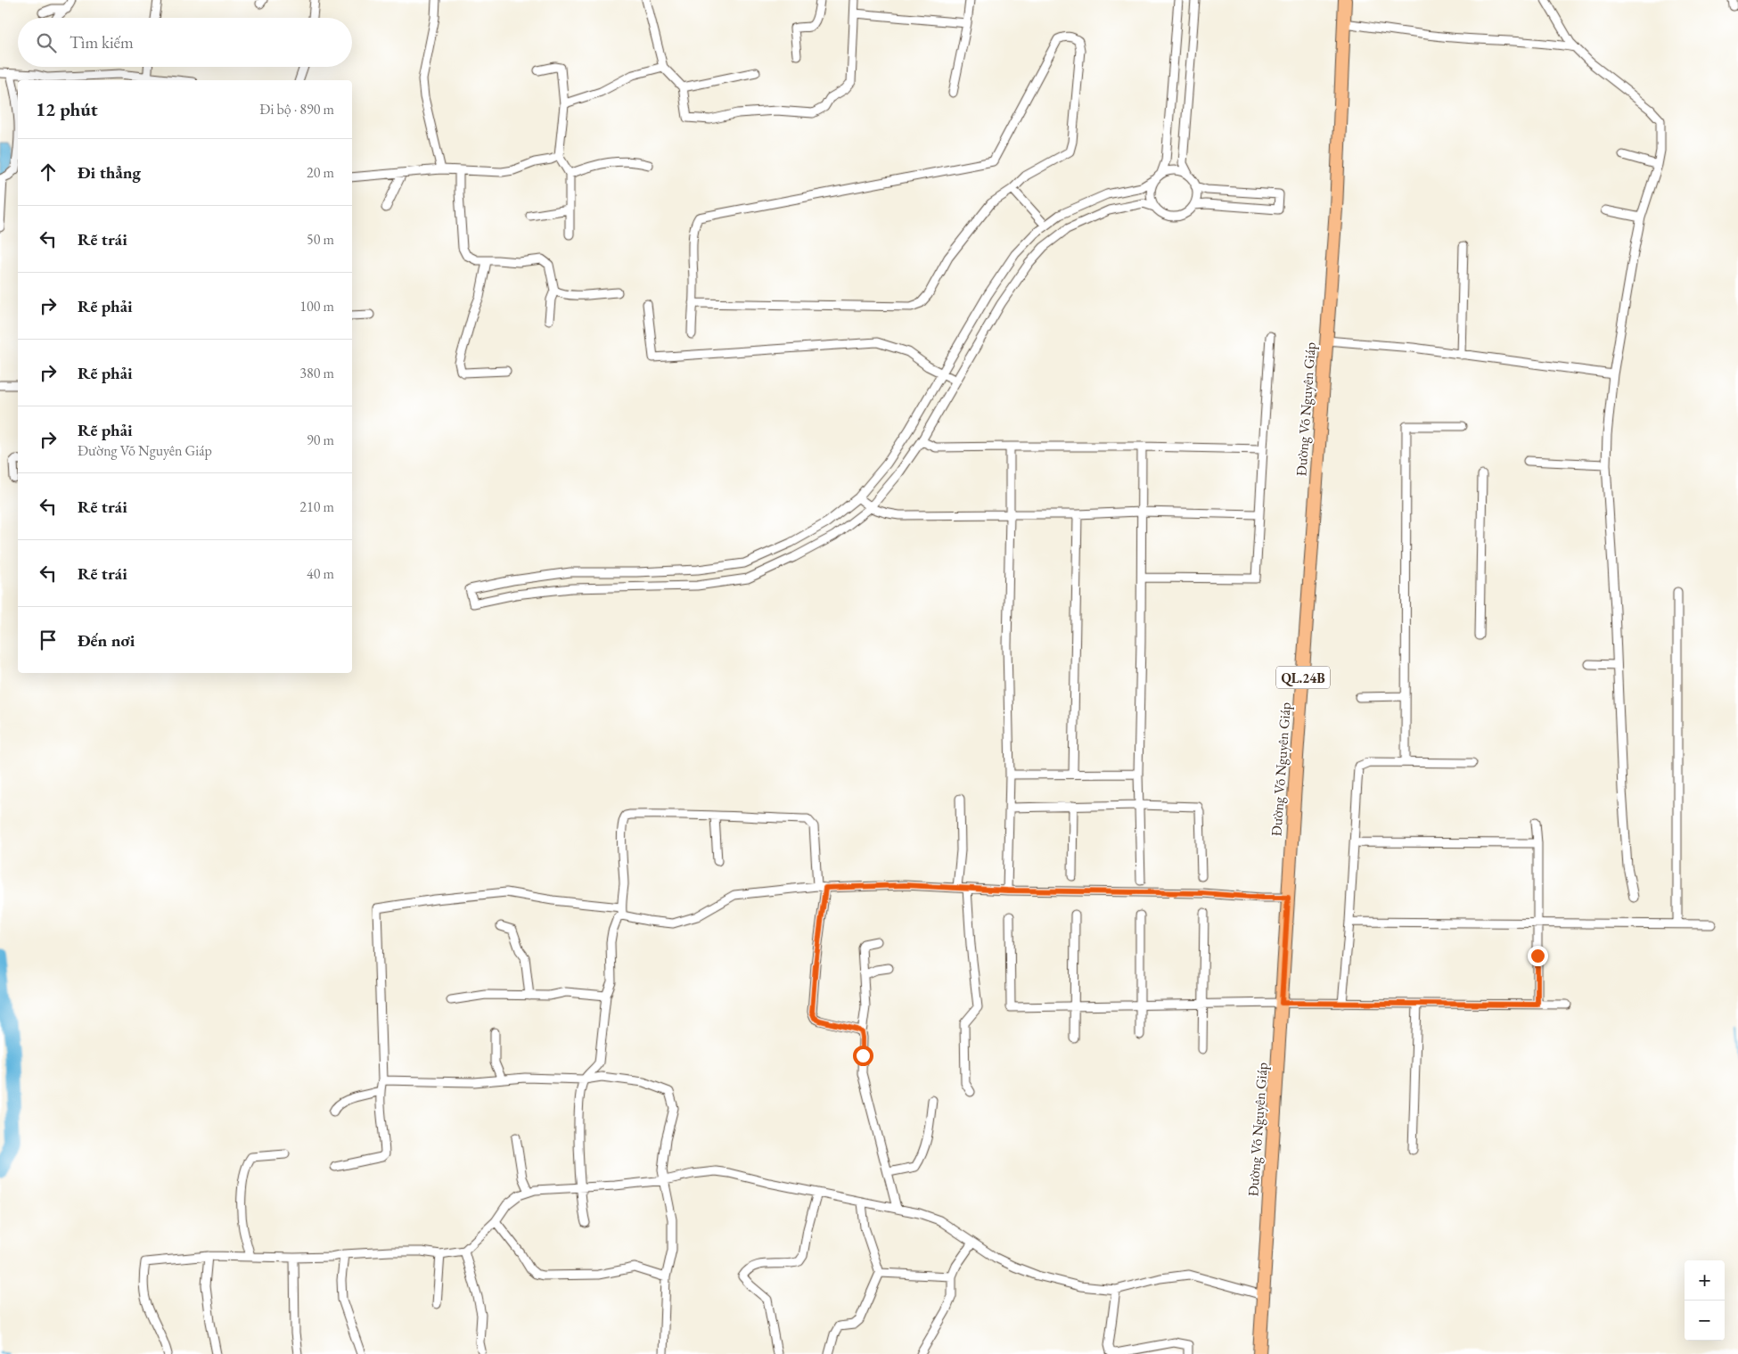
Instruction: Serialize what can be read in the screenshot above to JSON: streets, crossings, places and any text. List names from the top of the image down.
{
  "streets": {
    "main road": ["Đường Võ Nguyên Giáp", "QL.24B"]
  },
  "page": {
    "search": "Tìm kiếm",
    "heading": ["12 phút", "Đi bộ · 890 m"],
    "list": [
      ["Đi thẳng", "20 m"],
      ["Rẽ trái", "50 m"],
      ["Rẽ phải", "100 m"],
      ["Rẽ phải", "380 m"],
      ["Rẽ phải", "Đường Võ Nguyên Giáp", "90 m"],
      ["Rẽ trái", "210 m"],
      ["Rẽ trái", "40 m"],
      "Đến nơi"
    ],
    "map_buttons": ["+", "−"]
  }
}
